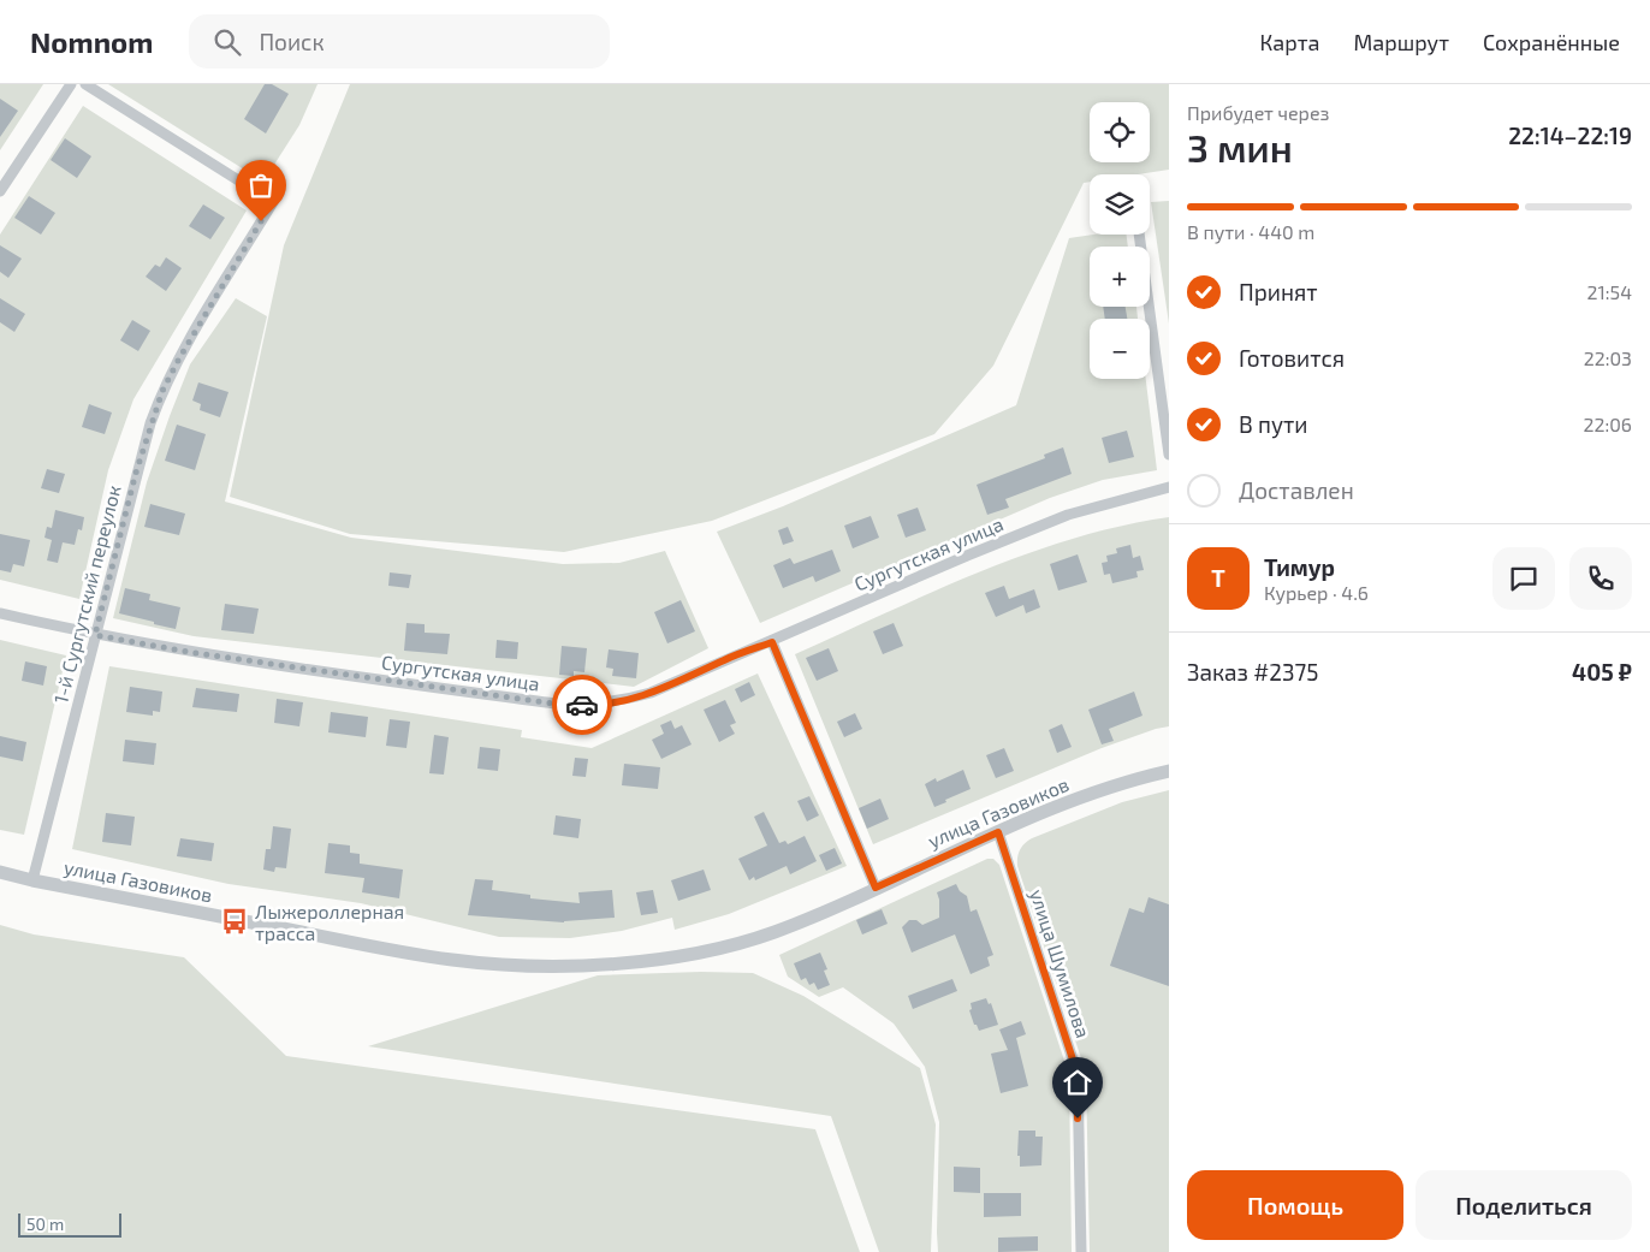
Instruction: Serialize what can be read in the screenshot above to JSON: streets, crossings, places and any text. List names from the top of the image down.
{
  "streets": {
    "street": [
      "Сургутская улица",
      "1-й Сургутский переулок",
      "улица Газовиков",
      "улица Шумилова"
    ]
  },
  "crossings": [
    ["Сургутская улица", "1-й Сургутский переулок"],
    ["1-й Сургутский переулок", "улица Газовиков"],
    ["улица Газовиков", "улица Шумилова"]
  ],
  "places": {
    "bus stop": ["Лыжероллерная трасса"]
  },
  "scale_bar": "50 m",
  "page": {
    "header": "Nomnom",
    "search": "Поиск",
    "nav": ["Карта", "Маршрут", "Сохранённые"],
    "heading": ["3 мин", "Прибудет через", "22:14–22:19"],
    "panel": [
      "Тимур",
      "Курьер · 4.6",
      "Заказ #2375",
      "405 ₽"
    ],
    "map_buttons": ["+", "−"],
    "bar": "В пути · 440 m",
    "list": [
      ["Принят", "21:54"],
      ["Готовится", "22:03"],
      ["В пути", "22:06"],
      "Доставлен"
    ],
    "round": "Т",
    "buttons": ["Помощь", "Поделиться"],
    "scale": "50 m"
  }
}
